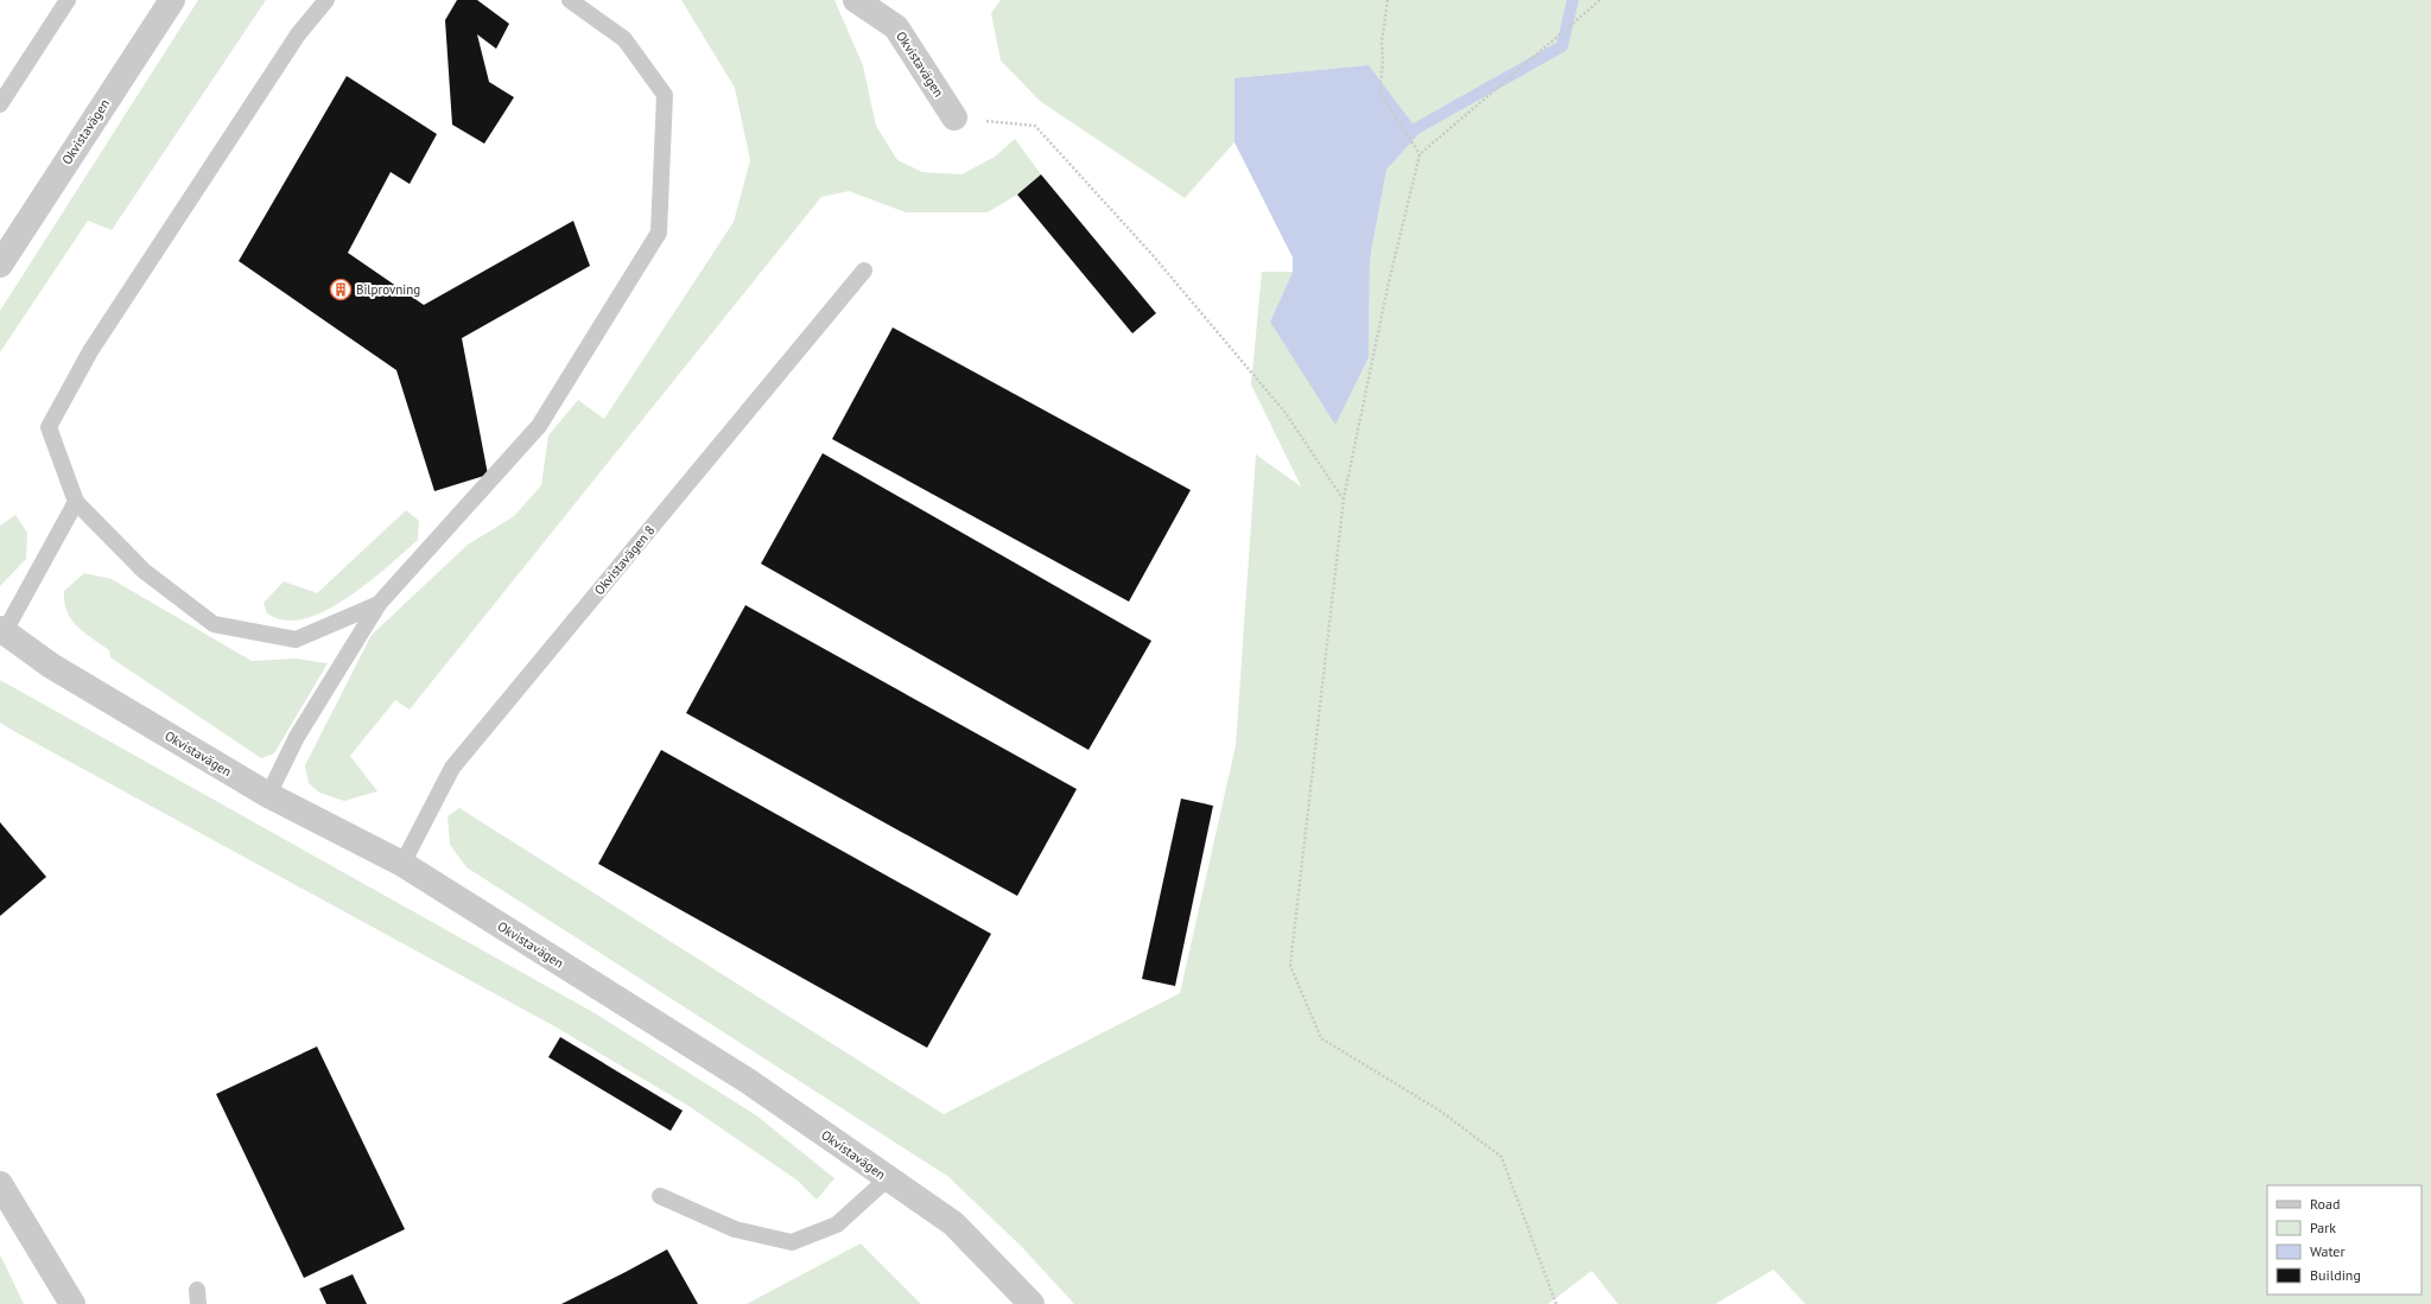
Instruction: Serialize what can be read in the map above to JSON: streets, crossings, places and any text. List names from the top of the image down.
{
  "streets": {
    "street": ["Okvistavägen"],
    "lane": ["Okvistavägen 8"]
  },
  "crossings": [
    ["Okvistavägen", "Okvistavägen 8"]
  ],
  "places": {
    "building": ["Bilprovning"]
  },
  "legend": [
    "Road",
    "Park",
    "Water",
    "Building"
  ]
}
